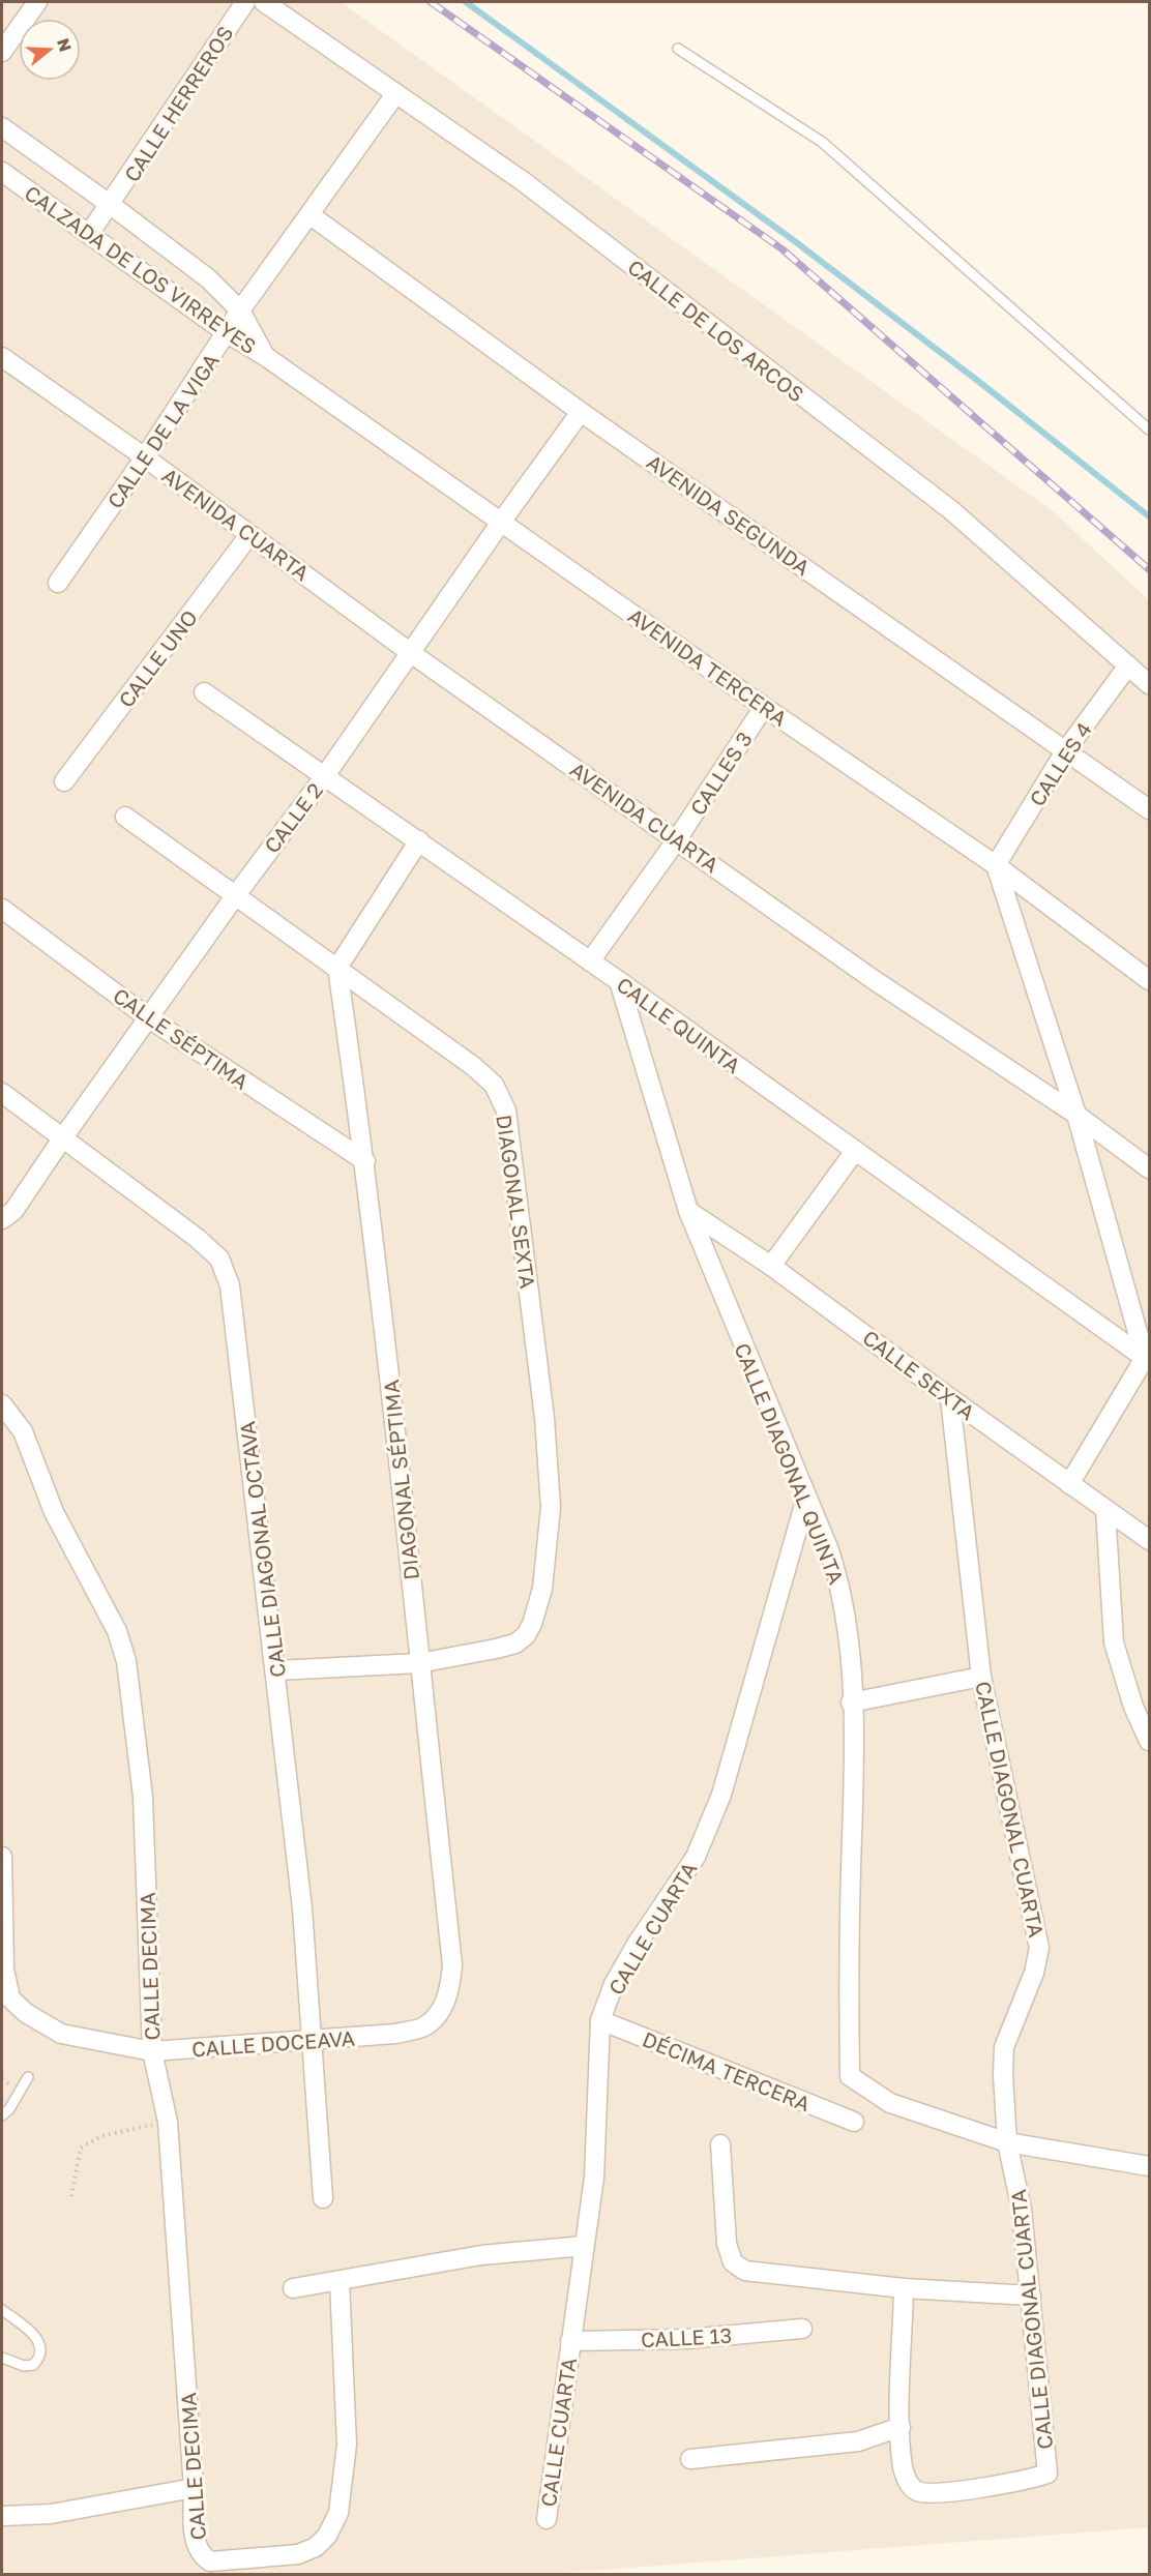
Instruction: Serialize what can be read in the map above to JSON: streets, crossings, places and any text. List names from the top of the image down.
{
  "streets": {
    "street": [
      "CALLE HERREROS",
      "CALZADA DE LOS VIRREYES",
      "CALLE DE LOS ARCOS",
      "CALLE DE LA VIGA",
      "AVENIDA SEGUNDA",
      "AVENIDA CUARTA",
      "CALLE UNO",
      "AVENIDA TERCERA",
      "CALLES 4",
      "CALLES 3",
      "CALLE 2",
      "CALLE QUINTA",
      "CALLE SÉPTIMA",
      "DIAGONAL SEXTA",
      "CALLE SEXTA",
      "CALLE DIAGONAL QUINTA",
      "DIAGONAL SÉPTIMA",
      "CALLE DIAGONAL OCTAVA",
      "CALLE DIAGONAL CUARTA",
      "CALLE CUARTA",
      "CALLE DECIMA",
      "CALLE DOCEAVA",
      "DÉCIMA TERCERA",
      "CALLE 13"
    ]
  },
  "crossings": [
    ["CALLE HERREROS", "CALZADA DE LOS VIRREYES"],
    ["CALZADA DE LOS VIRREYES", "CALLE DE LA VIGA"],
    ["CALZADA DE LOS VIRREYES", "AVENIDA TERCERA"],
    ["CALLE DE LOS ARCOS", "CALLE DE LA VIGA"],
    ["CALLE DE LOS ARCOS", "CALLES 4"],
    ["CALLE DE LA VIGA", "AVENIDA SEGUNDA"],
    ["CALLE DE LA VIGA", "AVENIDA CUARTA"],
    ["AVENIDA SEGUNDA", "CALLES 4"],
    ["AVENIDA SEGUNDA", "CALLE 2"],
    ["AVENIDA CUARTA", "CALLE UNO"],
    ["AVENIDA CUARTA", "CALLES 3"],
    ["AVENIDA CUARTA", "CALLE 2"],
    ["AVENIDA TERCERA", "CALLES 4"],
    ["AVENIDA TERCERA", "CALLES 3"],
    ["AVENIDA TERCERA", "CALLE 2"],
    ["CALLES 3", "CALLE QUINTA"],
    ["CALLE 2", "CALLE QUINTA"],
    ["CALLE 2", "CALLE SÉPTIMA"],
    ["CALLE 2", "DIAGONAL SEXTA"],
    ["CALLE 2", "CALLE DIAGONAL OCTAVA"],
    ["CALLE QUINTA", "CALLE DIAGONAL QUINTA"],
    ["CALLE SÉPTIMA", "DIAGONAL SÉPTIMA"],
    ["DIAGONAL SEXTA", "DIAGONAL SÉPTIMA"],
    ["DIAGONAL SEXTA", "CALLE DIAGONAL OCTAVA"],
    ["CALLE SEXTA", "CALLE DIAGONAL QUINTA"],
    ["CALLE SEXTA", "CALLE DIAGONAL CUARTA"],
    ["CALLE DIAGONAL QUINTA", "CALLE DIAGONAL CUARTA"],
    ["CALLE DIAGONAL QUINTA", "CALLE CUARTA"],
    ["DIAGONAL SÉPTIMA", "CALLE DOCEAVA"],
    ["CALLE DIAGONAL OCTAVA", "CALLE DOCEAVA"],
    ["CALLE CUARTA", "DÉCIMA TERCERA"],
    ["CALLE CUARTA", "CALLE 13"],
    ["CALLE DECIMA", "CALLE DOCEAVA"]
  ],
  "north": "right"
}
